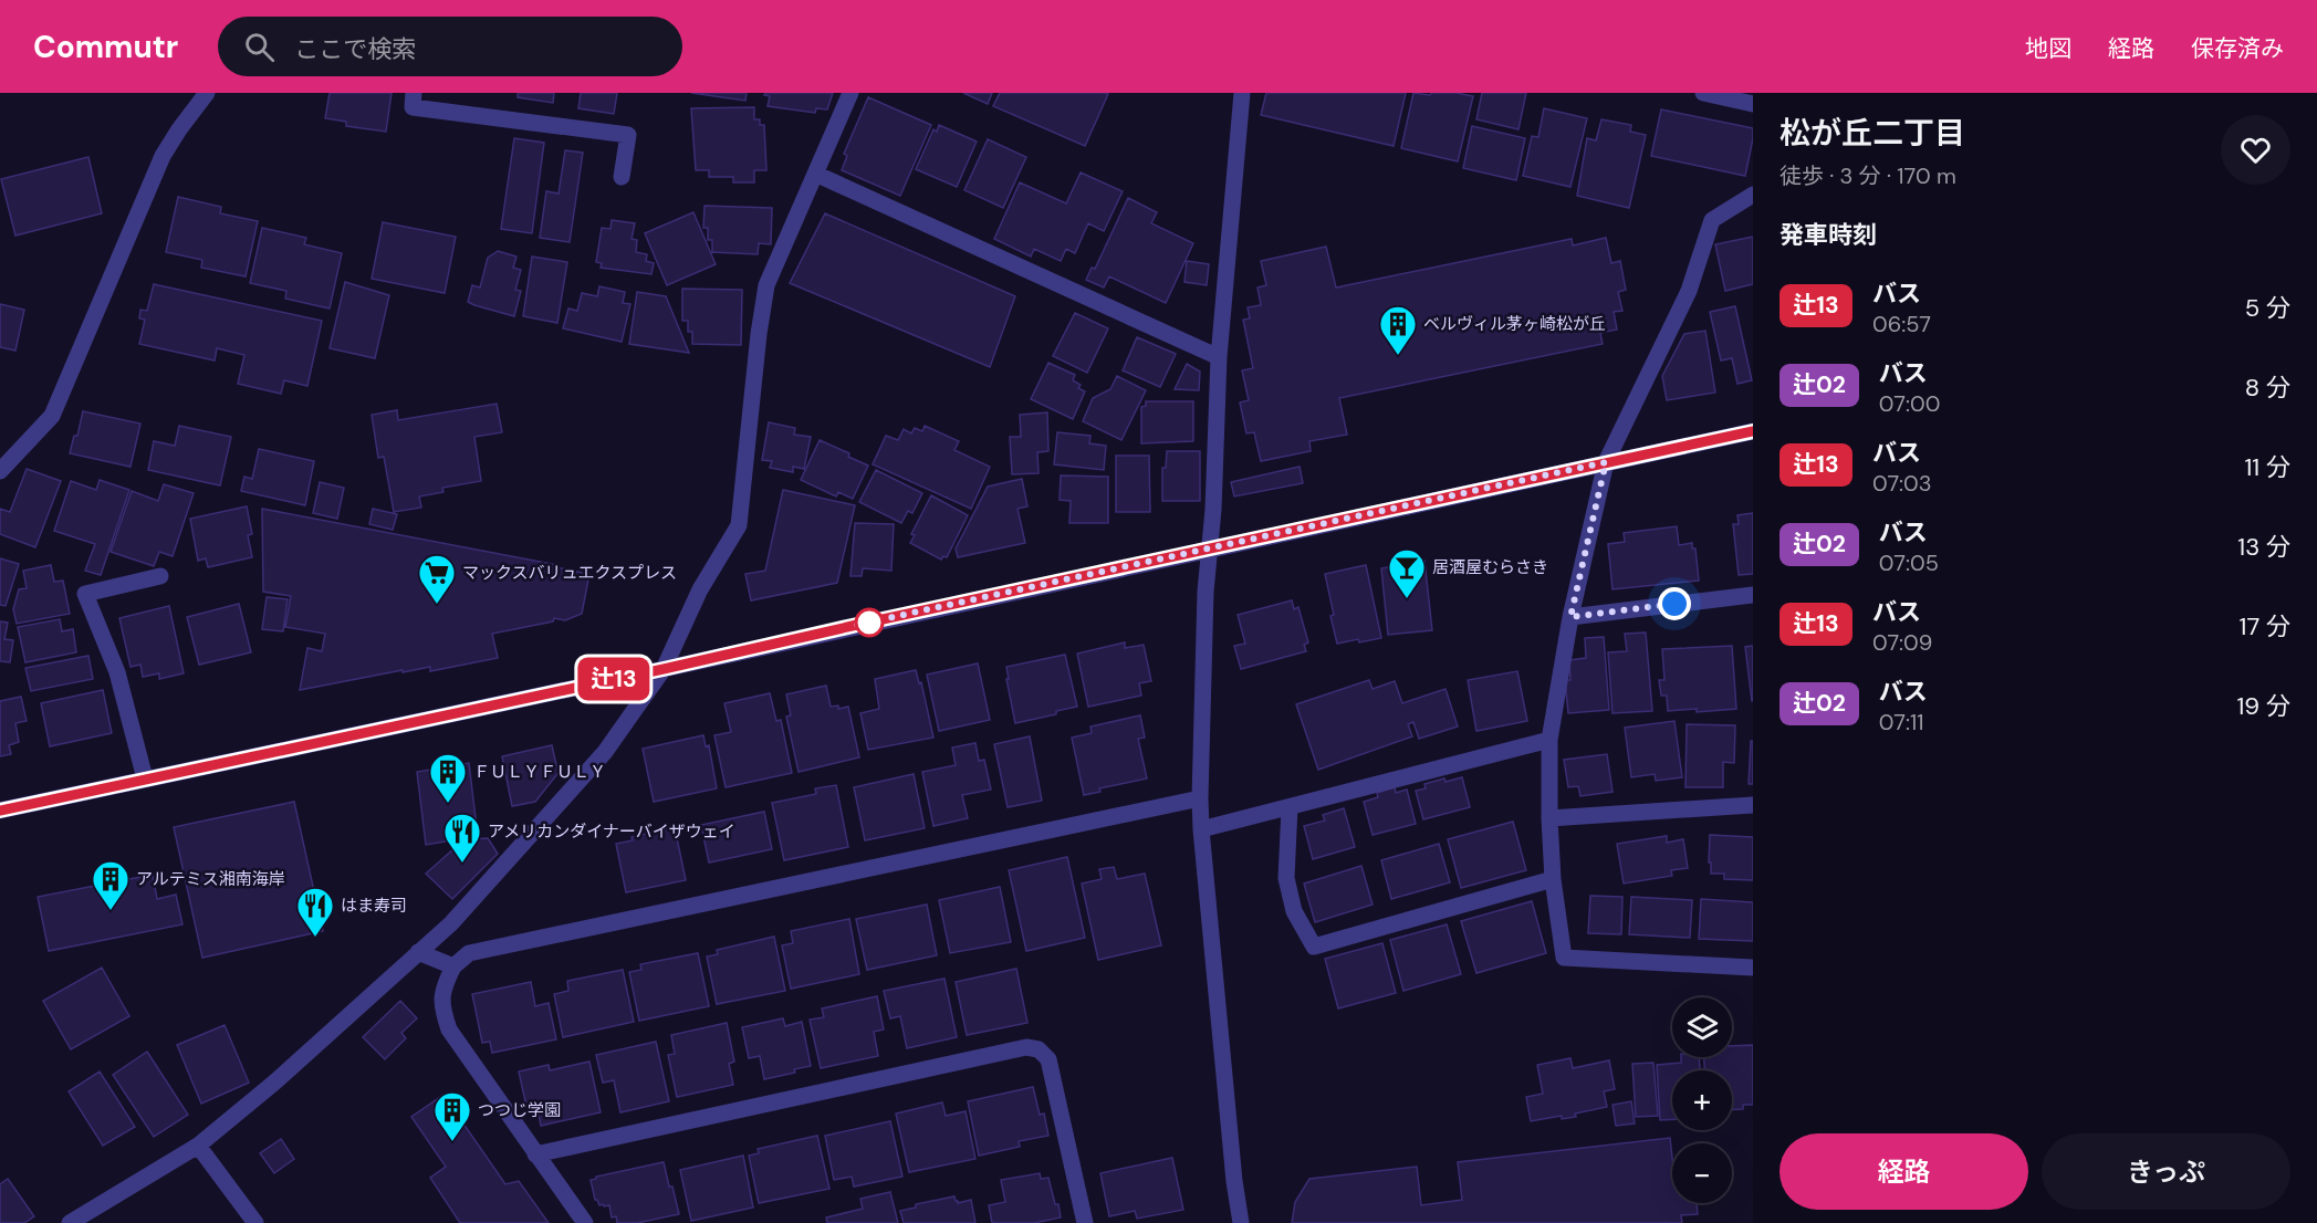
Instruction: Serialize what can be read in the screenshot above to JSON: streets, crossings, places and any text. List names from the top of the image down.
{
  "places": {
    "building": [
      "ベルヴィル茅ヶ崎松が丘",
      "ＦＵＬＹＦＵＬＹ",
      "アルテミス湘南海岸",
      "つつじ学園"
    ],
    "bar": ["居酒屋むらさき"],
    "supermarket": ["マックスバリュエクスプレス"],
    "restaurant": ["アメリカンダイナーバイザウェイ", "はま寿司"]
  },
  "lines": ["bus line 辻13"],
  "page": {
    "header": "Commutr",
    "search": "ここで検索",
    "nav": ["地図", "経路", "保存済み"],
    "on_map": "辻13",
    "heading": [
      ["松が丘二丁目", "徒歩 · 3 分 · 170 m"],
      "発車時刻"
    ],
    "list": [
      {
        "mark": "辻13",
        "name": "バス",
        "note": "06:57",
        "value": "5 分"
      },
      {
        "mark": "辻02",
        "name": "バス",
        "note": "07:00",
        "value": "8 分"
      },
      {
        "mark": "辻13",
        "name": "バス",
        "note": "07:03",
        "value": "11 分"
      },
      {
        "mark": "辻02",
        "name": "バス",
        "note": "07:05",
        "value": "13 分"
      },
      {
        "mark": "辻13",
        "name": "バス",
        "note": "07:09",
        "value": "17 分"
      },
      {
        "mark": "辻02",
        "name": "バス",
        "note": "07:11",
        "value": "19 分"
      }
    ],
    "map_buttons": ["+", "−"],
    "buttons": ["経路", "きっぷ"]
  }
}
